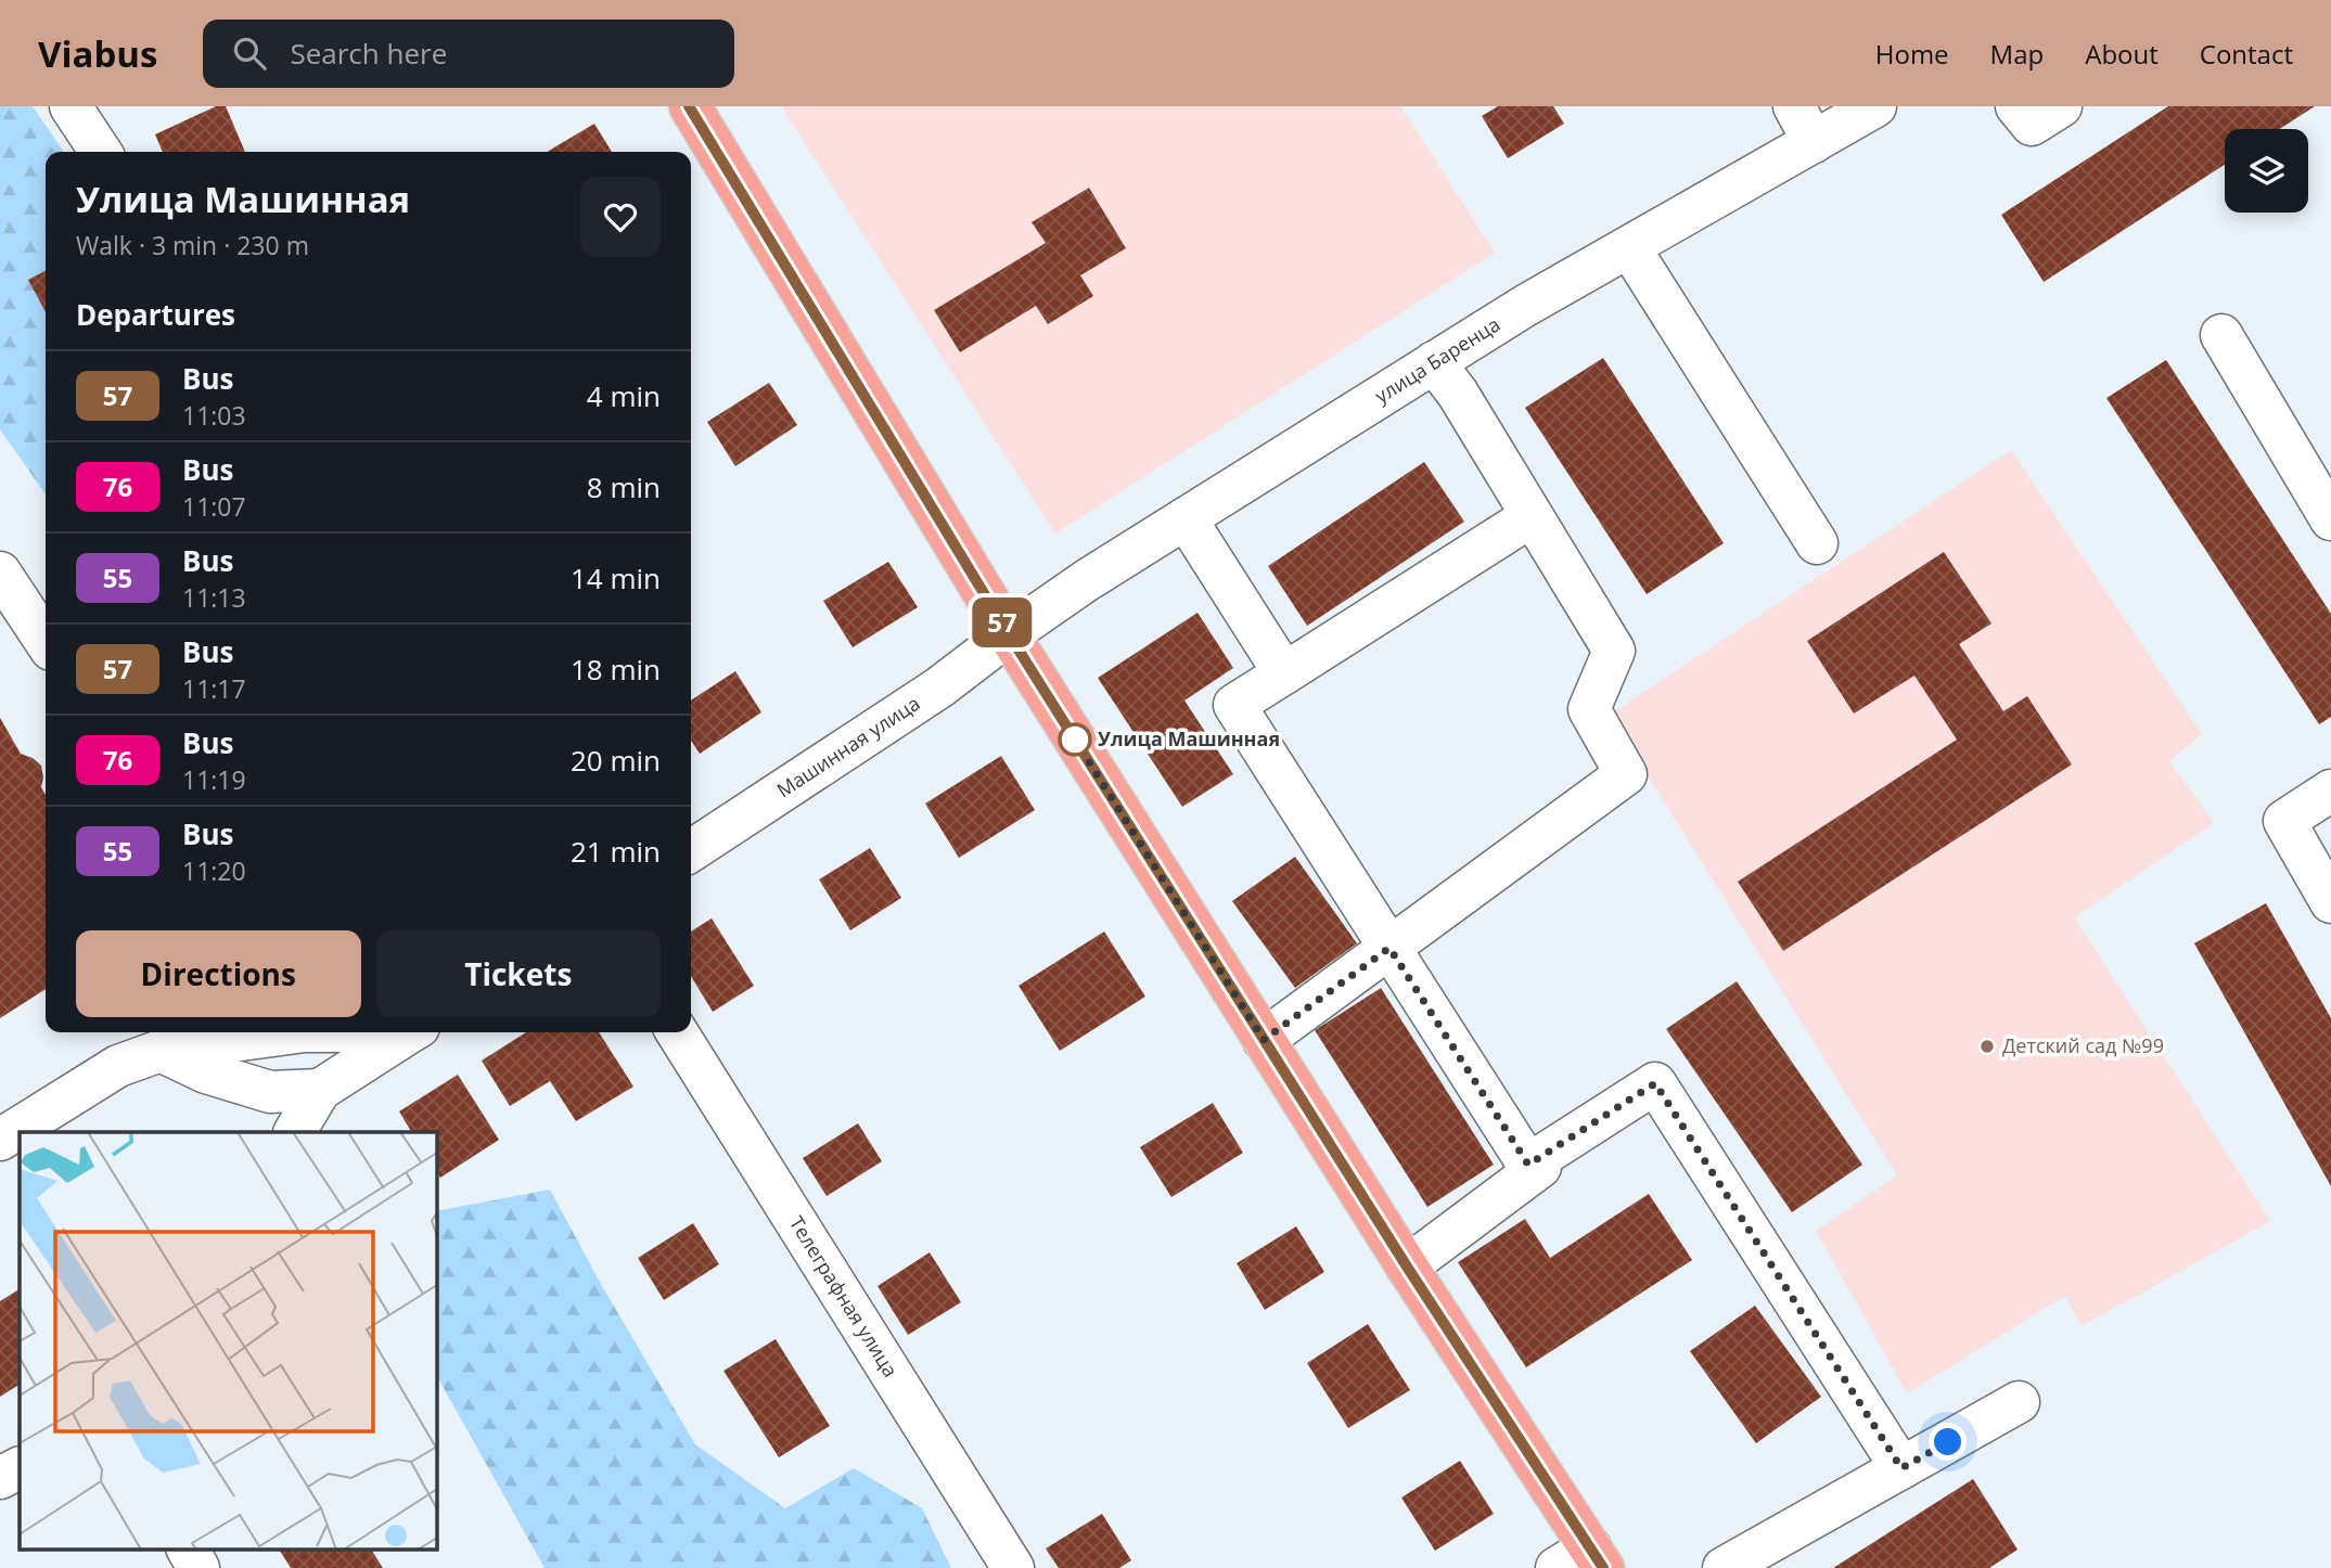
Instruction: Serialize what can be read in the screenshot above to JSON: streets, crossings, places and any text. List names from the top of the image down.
{
  "streets": {
    "street": ["улица Баренца", "Машинная улица", "Телеграфная улица"]
  },
  "crossings": [
    ["улица Баренца", "Машинная улица"]
  ],
  "places": ["Улица Машинная", "Детский сад №99"],
  "lines": ["bus line 57"],
  "page": {
    "header": "Viabus",
    "search": "Search here",
    "nav": [
      "Home",
      "Map",
      "About",
      "Contact"
    ],
    "on_map": "57",
    "heading": [
      ["Улица Машинная", "Walk · 3 min · 230 m"],
      "Departures"
    ],
    "list": [
      {
        "mark": "57",
        "name": "Bus",
        "note": "11:03",
        "value": "4 min"
      },
      {
        "mark": "76",
        "name": "Bus",
        "note": "11:07",
        "value": "8 min"
      },
      {
        "mark": "55",
        "name": "Bus",
        "note": "11:13",
        "value": "14 min"
      },
      {
        "mark": "57",
        "name": "Bus",
        "note": "11:17",
        "value": "18 min"
      },
      {
        "mark": "76",
        "name": "Bus",
        "note": "11:19",
        "value": "20 min"
      },
      {
        "mark": "55",
        "name": "Bus",
        "note": "11:20",
        "value": "21 min"
      }
    ],
    "buttons": ["Directions", "Tickets"]
  }
}
